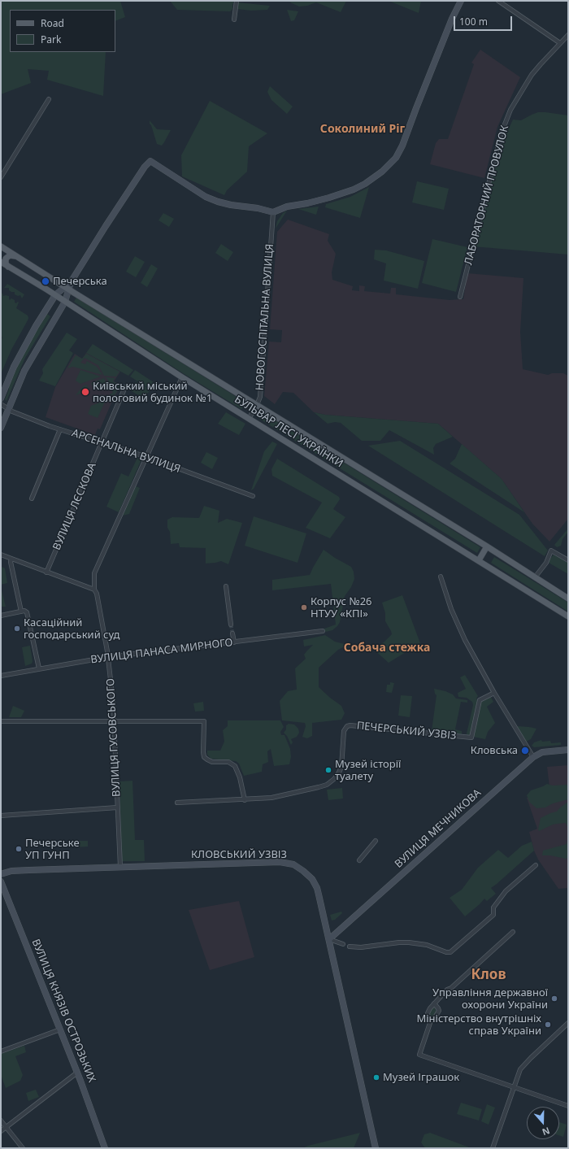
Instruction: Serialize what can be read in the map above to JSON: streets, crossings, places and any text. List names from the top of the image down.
{
  "streets": {
    "main road": [
      "БУЛЬВАР ЛЕСІ УКРАЇНКИ",
      "ВУЛИЦЯ МЕЧНИКОВА",
      "КЛОВСЬКИЙ УЗВІЗ",
      "ВУЛИЦЯ КНЯЗІВ ОСТРОЗЬКИХ"
    ],
    "street": [
      "ЛАБОРАТОРНИЙ ПРОВУЛОК",
      "НОВОГОСПІТАЛЬНА ВУЛИЦЯ",
      "АРСЕНАЛЬНА ВУЛИЦЯ",
      "ВУЛИЦЯ ЛЄСКОВА",
      "ВУЛИЦЯ ПАНАСА МИРНОГО",
      "ПЕЧЕРСЬКИЙ УЗВІЗ",
      "ВУЛИЦЯ ГУСОВСЬКОГО"
    ]
  },
  "crossings": [
    ["НОВОГОСПІТАЛЬНА ВУЛИЦЯ", "БУЛЬВАР ЛЕСІ УКРАЇНКИ"],
    ["БУЛЬВАР ЛЕСІ УКРАЇНКИ", "ВУЛИЦЯ ГУСОВСЬКОГО"],
    ["АРСЕНАЛЬНА ВУЛИЦЯ", "ВУЛИЦЯ ЛЄСКОВА"],
    ["АРСЕНАЛЬНА ВУЛИЦЯ", "ВУЛИЦЯ ГУСОВСЬКОГО"],
    ["ВУЛИЦЯ ПАНАСА МИРНОГО", "ВУЛИЦЯ ГУСОВСЬКОГО"],
    ["ВУЛИЦЯ ГУСОВСЬКОГО", "КЛОВСЬКИЙ УЗВІЗ"],
    ["ВУЛИЦЯ МЕЧНИКОВА", "КЛОВСЬКИЙ УЗВІЗ"]
  ],
  "districts": ["Соколиний Ріг", "Собача стежка", "Клов"],
  "places": [
    "Печерська",
    "Київський міський пологовий будинок №1",
    "Корпус №26 НТУУ «КПІ»",
    "Касаційний господарський суд",
    "Кловська",
    "Музей історії туалету",
    "Печерське УП ГУНП",
    "Управління державної охорони України",
    "Міністерство внутрішніх справ України",
    "Музей Іграшок"
  ],
  "legend": ["Road", "Park"],
  "scale_bar": "100 m",
  "north": "bottom"
}
